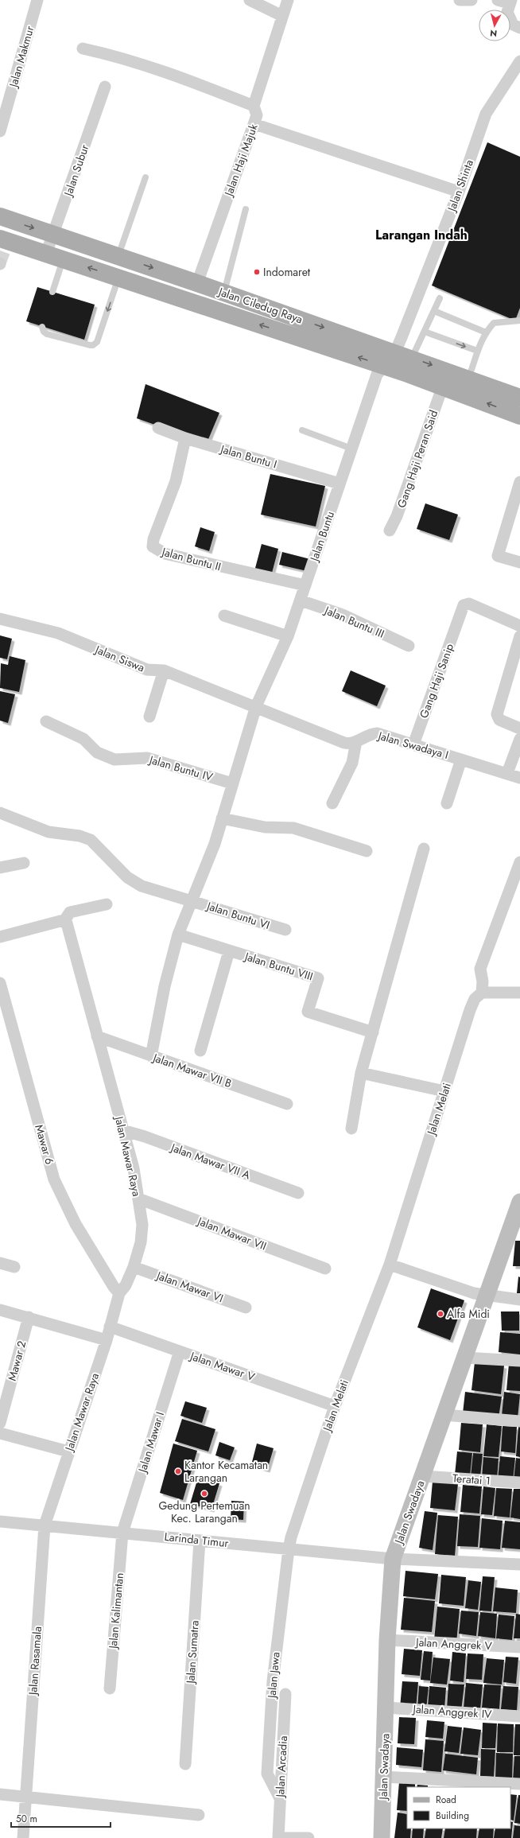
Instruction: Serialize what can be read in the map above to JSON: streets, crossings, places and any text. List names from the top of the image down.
{
  "streets": {
    "main road": ["Jalan Ciledug Raya"],
    "street": [
      "Jalan Makmur",
      "Jalan Haji Majuk",
      "Jalan Subur",
      "Jalan Shinta",
      "Jalan Buntu I",
      "Gang Haji Peran Said",
      "Jalan Buntu",
      "Jalan Buntu II",
      "Jalan Buntu III",
      "Jalan Siswa",
      "Gang Haji Sanip",
      "Jalan Swadaya I",
      "Jalan Buntu IV",
      "Jalan Buntu VI",
      "Jalan Buntu VIII",
      "Jalan Mawar VII B",
      "Jalan Melati",
      "Mawar 6",
      "Jalan Mawar Raya",
      "Jalan Mawar VII A",
      "Jalan Mawar VII",
      "Jalan Mawar VI",
      "Mawar 2",
      "Jalan Mawar V",
      "Jalan Mawar I",
      "Teratai 1",
      "Jalan Swadaya",
      "Larinda Timur",
      "Jalan Kalimantan",
      "Jalan Anggrek V",
      "Jalan Sumatra",
      "Jalan Rasamala",
      "Jalan Jawa",
      "Jalan Anggrek IV",
      "Jalan Arcadia"
    ]
  },
  "crossings": [
    ["Jalan Haji Majuk", "Jalan Ciledug Raya"],
    ["Jalan Subur", "Jalan Ciledug Raya"],
    ["Jalan Shinta", "Jalan Ciledug Raya"],
    ["Jalan Shinta", "Jalan Buntu"],
    ["Jalan Ciledug Raya", "Gang Haji Peran Said"],
    ["Jalan Ciledug Raya", "Jalan Buntu"],
    ["Jalan Buntu I", "Jalan Buntu"],
    ["Jalan Buntu I", "Jalan Buntu II"],
    ["Jalan Buntu", "Jalan Buntu II"],
    ["Jalan Buntu", "Jalan Buntu III"],
    ["Jalan Buntu", "Jalan Siswa"],
    ["Jalan Buntu", "Jalan Swadaya I"],
    ["Jalan Buntu", "Jalan Buntu IV"],
    ["Jalan Buntu", "Jalan Buntu VI"],
    ["Jalan Buntu", "Jalan Buntu VIII"],
    ["Jalan Buntu", "Jalan Mawar VII B"],
    ["Jalan Siswa", "Jalan Swadaya I"],
    ["Gang Haji Sanip", "Jalan Swadaya I"],
    ["Jalan Mawar VII B", "Jalan Mawar Raya"],
    ["Jalan Melati", "Jalan Mawar V"],
    ["Jalan Melati", "Larinda Timur"],
    ["Jalan Melati", "Jalan Jawa"],
    ["Mawar 6", "Jalan Mawar Raya"],
    ["Jalan Mawar Raya", "Jalan Mawar VII A"],
    ["Jalan Mawar Raya", "Jalan Mawar VII"],
    ["Jalan Mawar Raya", "Jalan Mawar VI"],
    ["Jalan Mawar Raya", "Jalan Mawar V"],
    ["Jalan Mawar Raya", "Larinda Timur"],
    ["Jalan Mawar Raya", "Jalan Rasamala"],
    ["Jalan Mawar V", "Jalan Mawar I"],
    ["Jalan Mawar I", "Larinda Timur"],
    ["Jalan Mawar I", "Jalan Kalimantan"],
    ["Teratai 1", "Jalan Swadaya"],
    ["Jalan Swadaya", "Larinda Timur"],
    ["Jalan Swadaya", "Jalan Anggrek V"],
    ["Jalan Swadaya", "Jalan Anggrek IV"],
    ["Larinda Timur", "Jalan Kalimantan"],
    ["Larinda Timur", "Jalan Sumatra"],
    ["Larinda Timur", "Jalan Rasamala"],
    ["Larinda Timur", "Jalan Jawa"],
    ["Jalan Jawa", "Jalan Arcadia"]
  ],
  "districts": ["Larangan Indah"],
  "places": [
    "Indomaret",
    "Alfa Midi",
    "Kantor Kecamatan Larangan",
    "Gedung Pertemuan Kec. Larangan"
  ],
  "legend": ["Road", "Building"],
  "scale_bar": "50 m",
  "north": "bottom"
}
